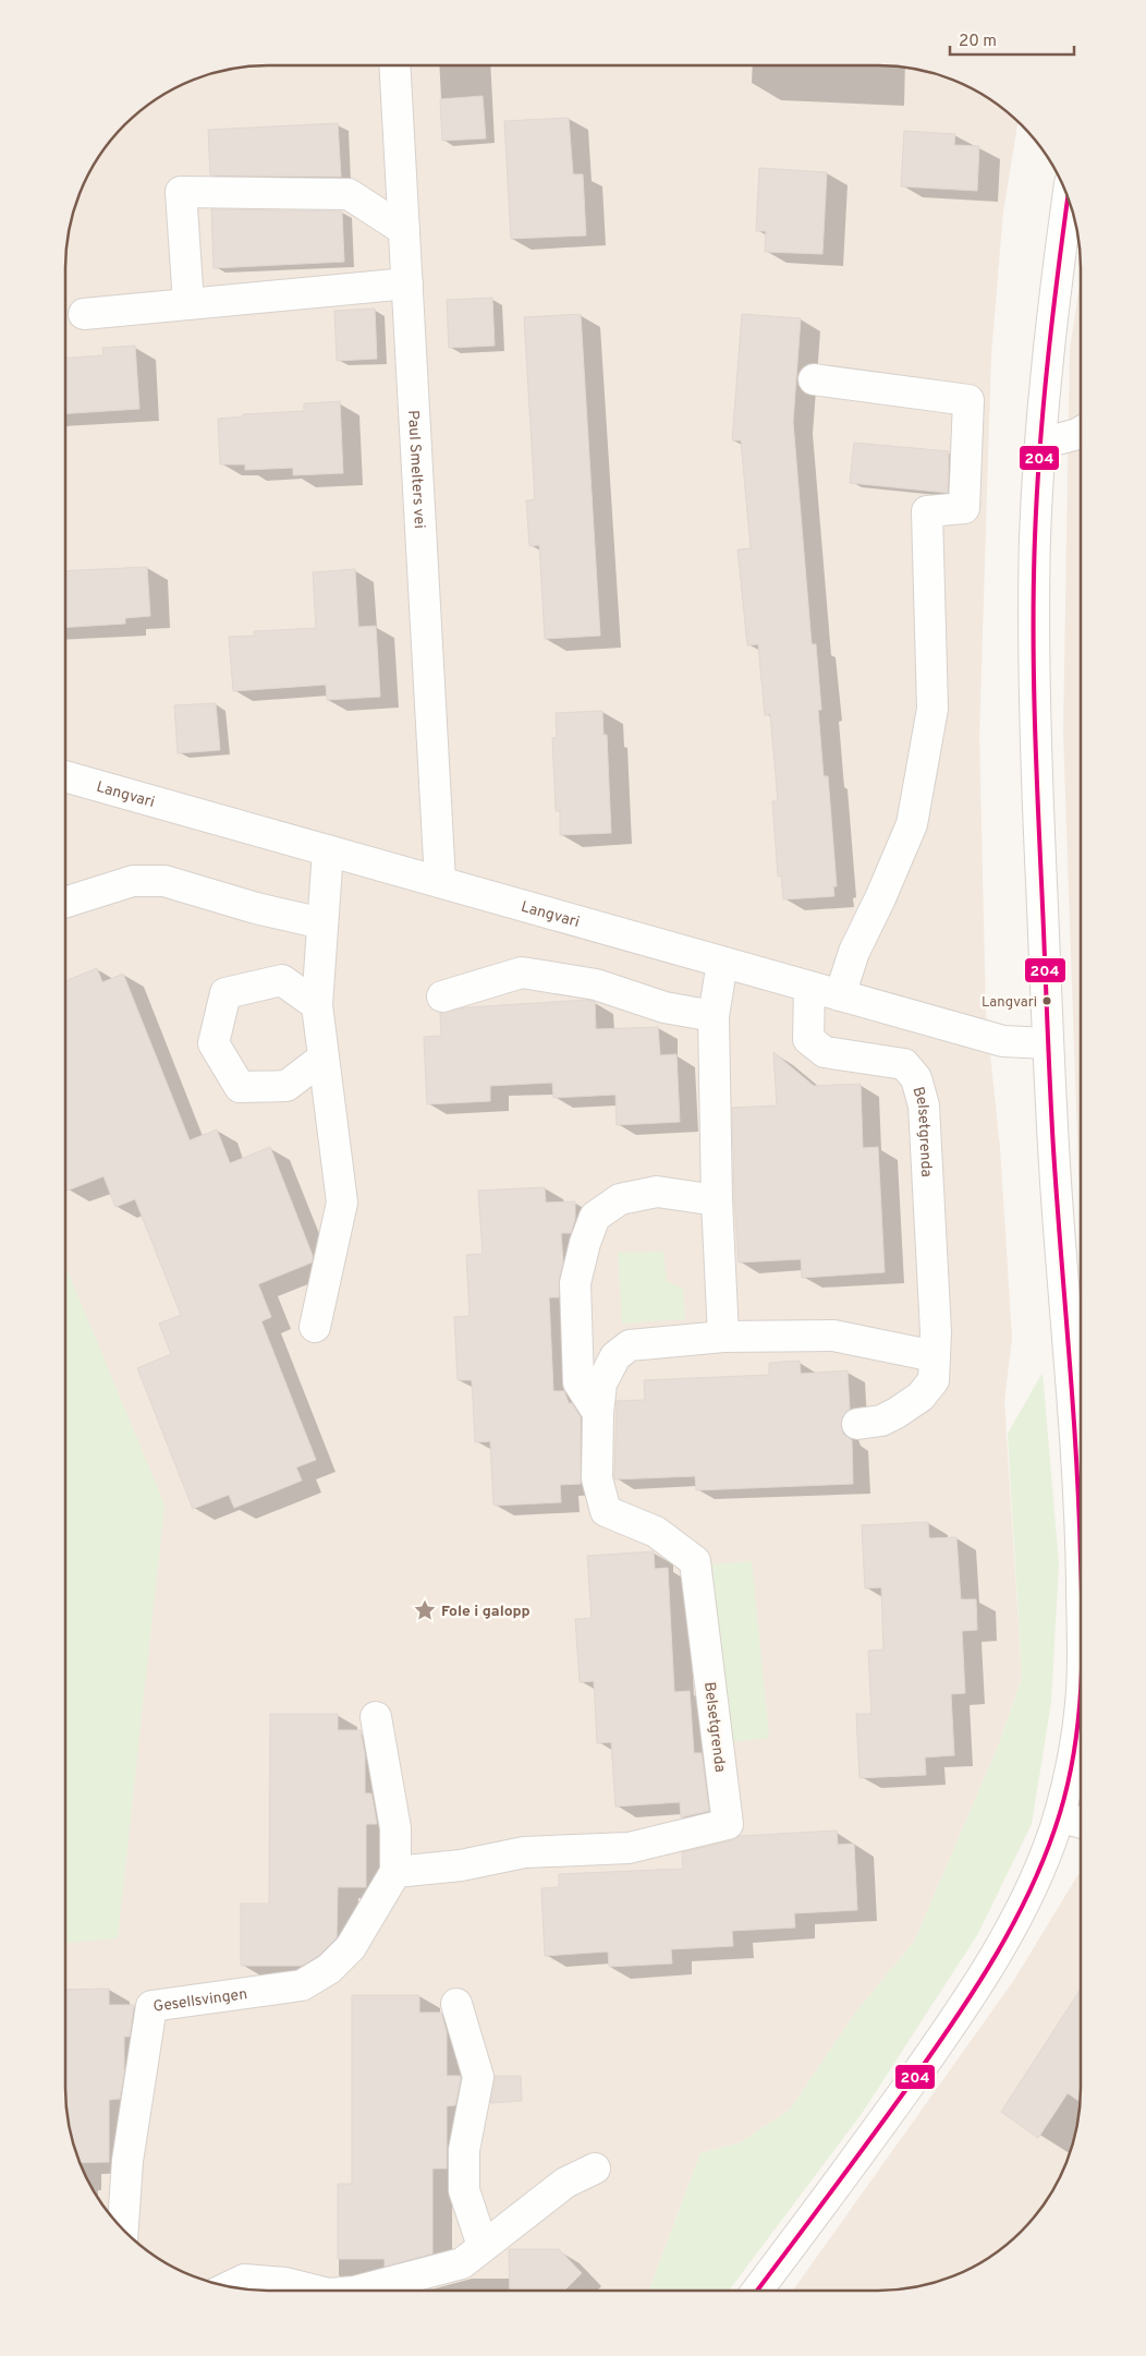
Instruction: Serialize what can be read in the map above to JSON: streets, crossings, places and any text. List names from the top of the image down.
{
  "streets": {
    "street": [
      "Paul Smelters vei",
      "Langvari",
      "Belsetgrenda",
      "Gesellsvingen"
    ]
  },
  "crossings": [
    ["Paul Smelters vei", "Langvari"],
    ["Langvari", "Belsetgrenda"],
    ["Belsetgrenda", "Gesellsvingen"]
  ],
  "places": {
    "other": ["Langvari"],
    "place": ["Fole i galopp"]
  },
  "lines": ["transit line 204"],
  "scale_bar": "20 m"
}
